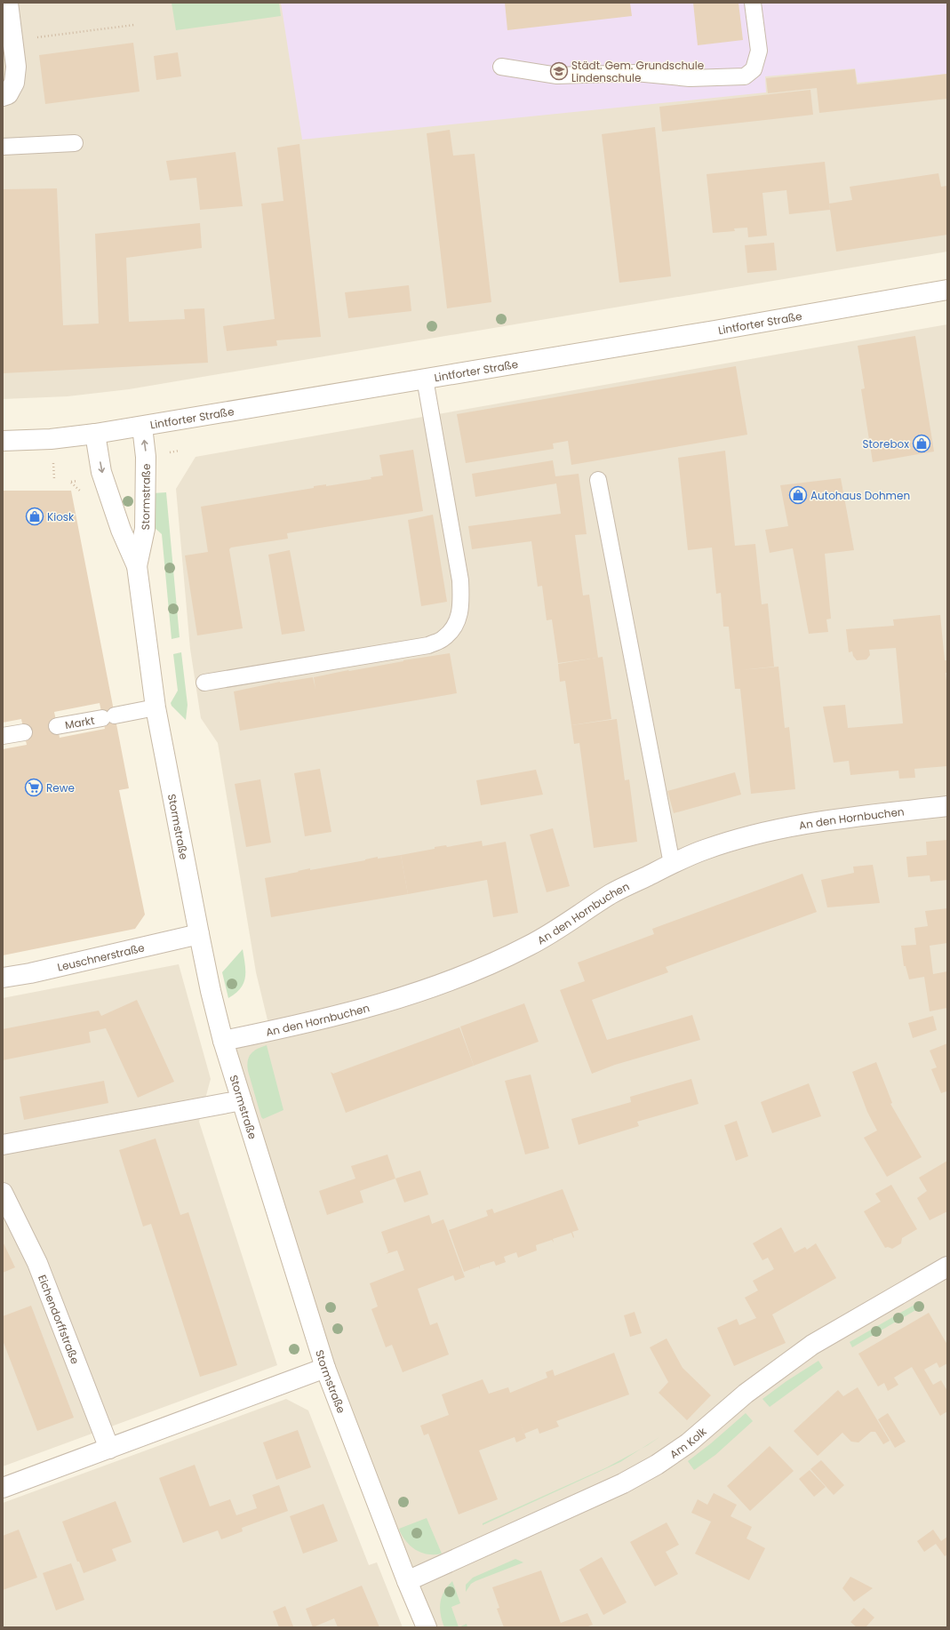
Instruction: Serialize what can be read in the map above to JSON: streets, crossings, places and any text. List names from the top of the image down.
{
  "streets": {
    "street": [
      "Lintforter Straße",
      "Stormstraße",
      "An den Hornbuchen",
      "Leuschnerstraße",
      "Eichendorffstraße",
      "Am Kolk"
    ],
    "lane": ["Markt"]
  },
  "crossings": [
    ["Lintforter Straße", "Stormstraße"],
    ["Stormstraße", "Markt"],
    ["Stormstraße", "An den Hornbuchen"],
    ["Stormstraße", "Leuschnerstraße"],
    ["Stormstraße", "Am Kolk"]
  ],
  "places": {
    "school or university": ["Städt. Gem. Grundschule Lindenschule"],
    "shop": ["Storebox", "Autohaus Dohmen", "Kiosk"],
    "supermarket": ["Rewe"]
  }
}
